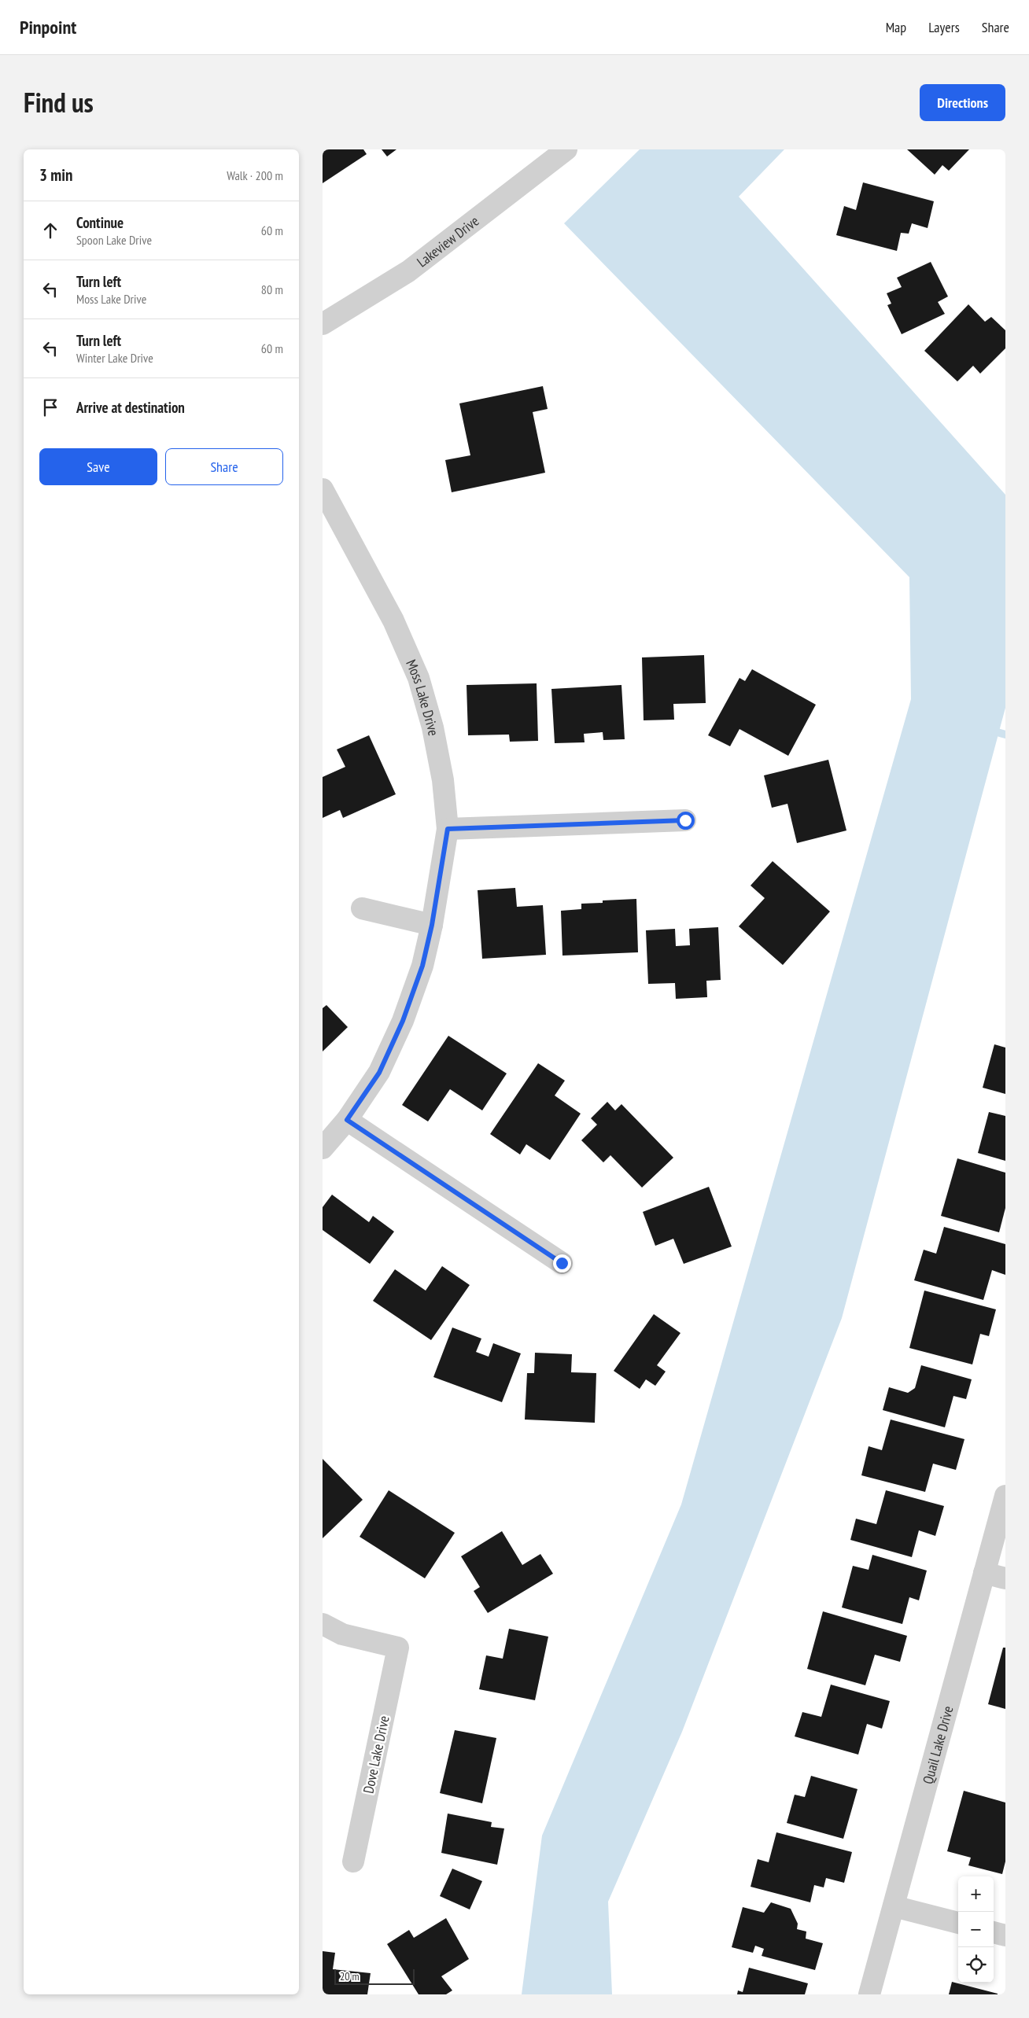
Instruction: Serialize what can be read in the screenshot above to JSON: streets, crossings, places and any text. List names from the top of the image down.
{
  "streets": {
    "street": [
      "Lakeview Drive",
      "Moss Lake Drive",
      "Quail Lake Drive",
      "Dove Lake Drive"
    ]
  },
  "scale_bar": "20 m",
  "page": {
    "header": "Pinpoint",
    "nav": ["Map", "Layers", "Share"],
    "title": "Find us",
    "buttons": [
      "Directions",
      ["Save", "Share"]
    ],
    "heading": ["3 min", "Walk · 200 m"],
    "list": [
      ["Continue", "Spoon Lake Drive", "60 m"],
      ["Turn left", "Moss Lake Drive", "80 m"],
      ["Turn left", "Winter Lake Drive", "60 m"],
      "Arrive at destination"
    ],
    "map_buttons": ["+", "−"],
    "scale": "20 m"
  }
}
